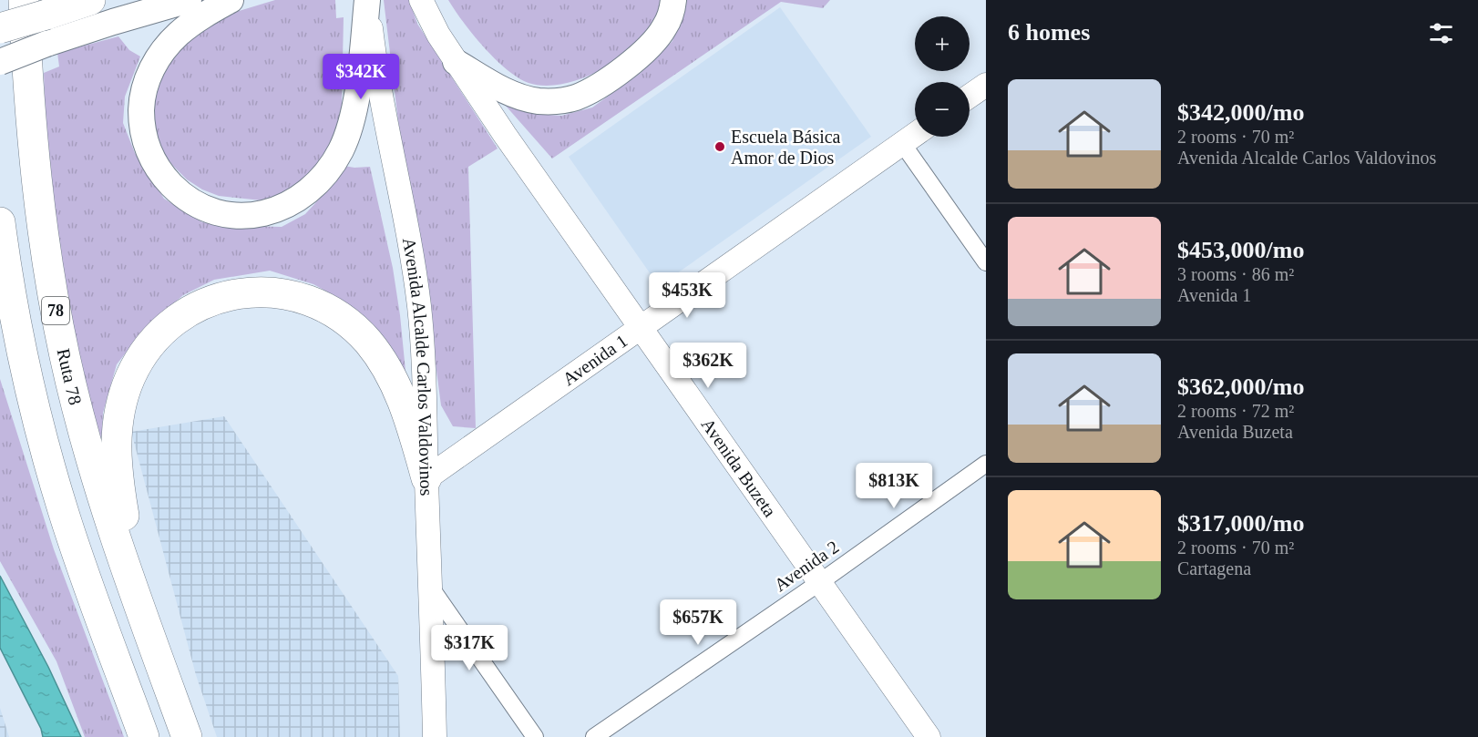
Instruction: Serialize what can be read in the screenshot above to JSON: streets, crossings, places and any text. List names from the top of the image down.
{
  "streets": {
    "highway": ["78", "Ruta 78"],
    "main road": ["Avenida 1", "Avenida Alcalde Carlos Valdovinos", "Avenida Buzeta"],
    "street": ["Avenida 2"]
  },
  "crossings": [
    ["Avenida 1", "Avenida Alcalde Carlos Valdovinos"],
    ["Avenida 1", "Avenida Buzeta"],
    ["Avenida Buzeta", "Avenida 2"]
  ],
  "places": ["Escuela Básica Amor de Dios"],
  "page": {
    "heading": "6 homes",
    "map_buttons": ["+", "−"],
    "price": [
      "$342K",
      "$453K",
      "$362K",
      "$813K",
      "$657K",
      "$317K"
    ],
    "list": [
      {
        "name": "$342,000/mo",
        "note": "2 rooms · 70 m² · Avenida Alcalde Carlos Valdovinos"
      },
      {
        "name": "$453,000/mo",
        "note": "3 rooms · 86 m² · Avenida 1"
      },
      {
        "name": "$362,000/mo",
        "note": "2 rooms · 72 m² · Avenida Buzeta"
      },
      {
        "name": "$317,000/mo",
        "note": "2 rooms · 70 m² · Cartagena"
      }
    ]
  }
}
